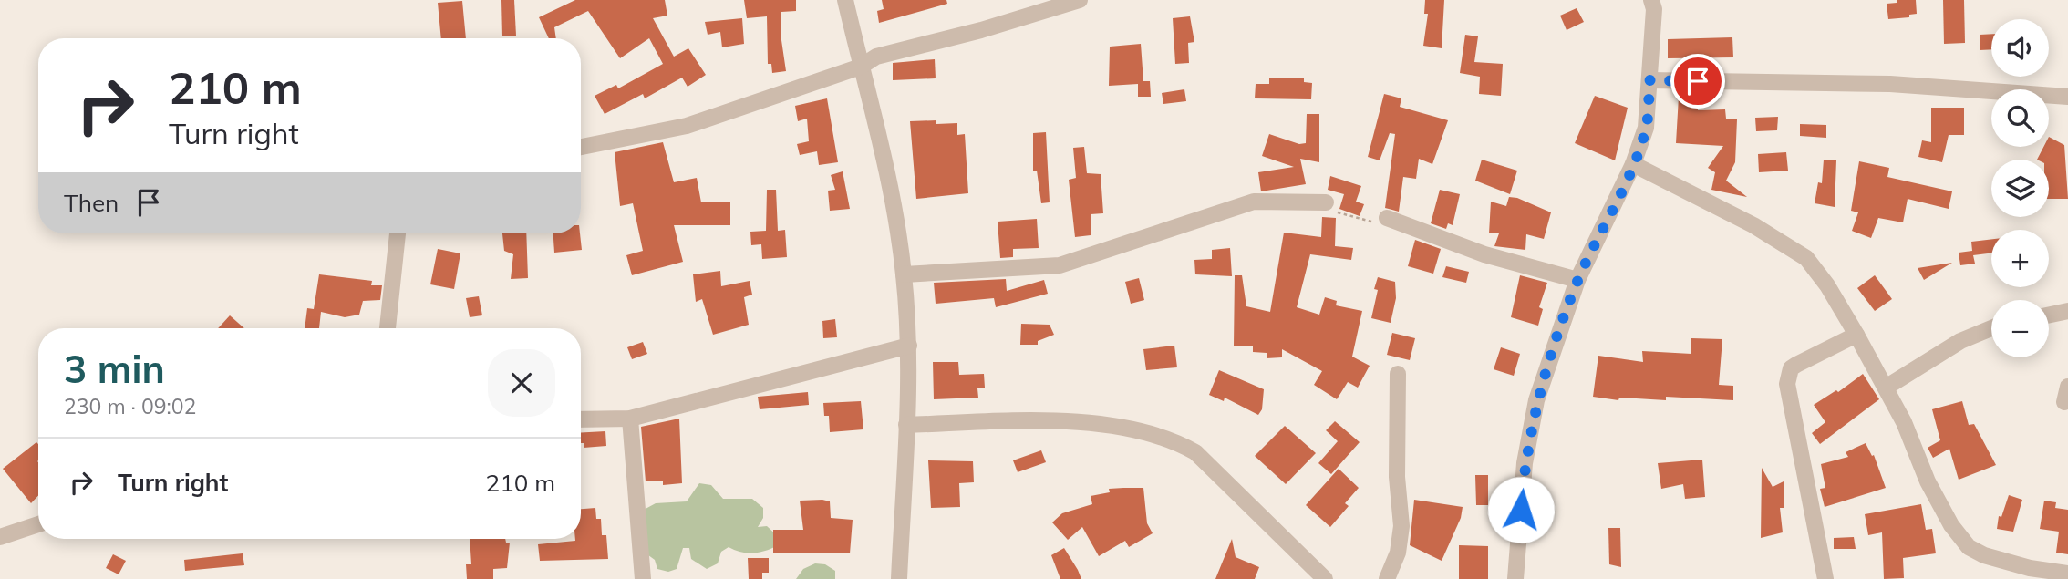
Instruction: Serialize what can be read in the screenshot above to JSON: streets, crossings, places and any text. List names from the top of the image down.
{
  "page": {
    "map_buttons": ["+", "−"],
    "turn": ["210 m", "Turn right"],
    "then": "Then",
    "heading": ["3 min", "230 m · 09:02"],
    "list": [
      {
        "name": "Turn right",
        "value": "210 m"
      }
    ]
  }
}
